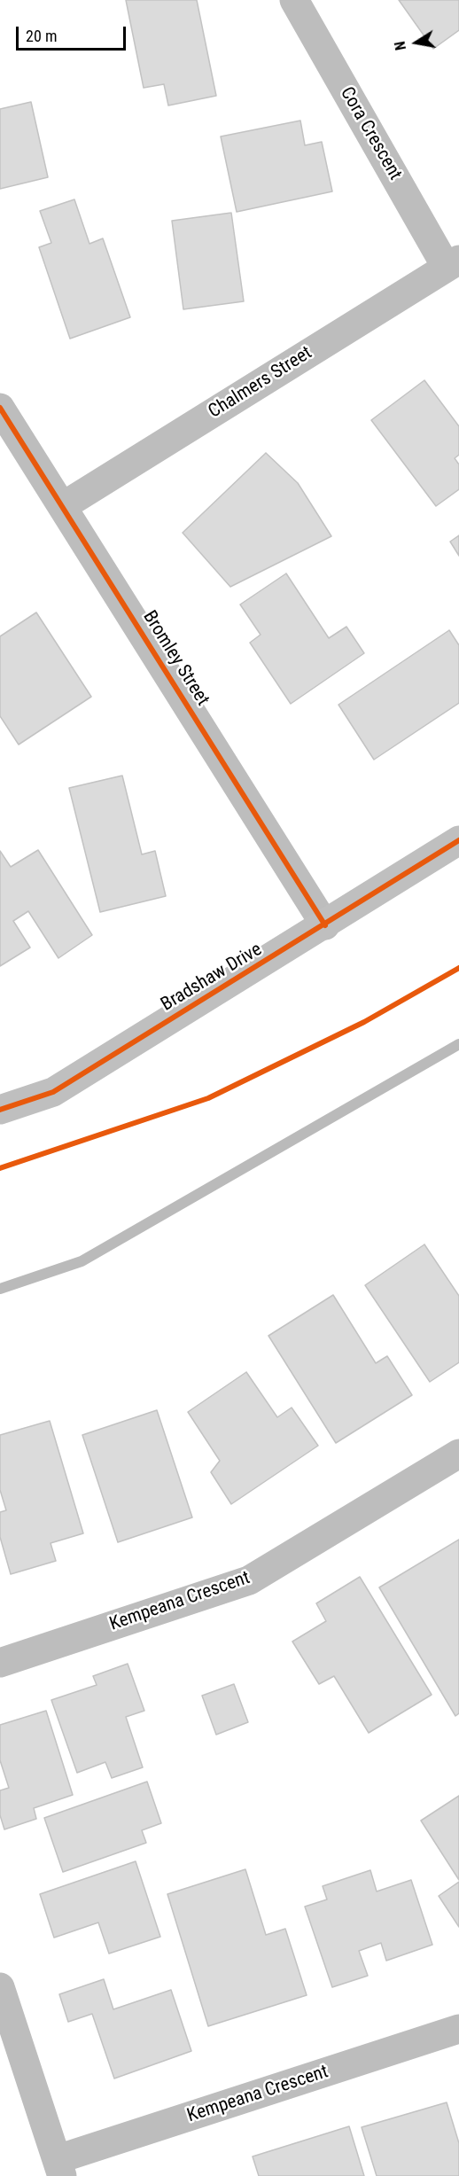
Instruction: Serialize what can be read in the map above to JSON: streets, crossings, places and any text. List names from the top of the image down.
{
  "streets": {
    "street": [
      "Cora Crescent",
      "Chalmers Street",
      "Bromley Street",
      "Bradshaw Drive",
      "Kempeana Crescent"
    ]
  },
  "crossings": [
    ["Cora Crescent", "Chalmers Street"],
    ["Chalmers Street", "Bromley Street"],
    ["Bromley Street", "Bradshaw Drive"]
  ],
  "scale_bar": "20 m",
  "north": "left"
}
